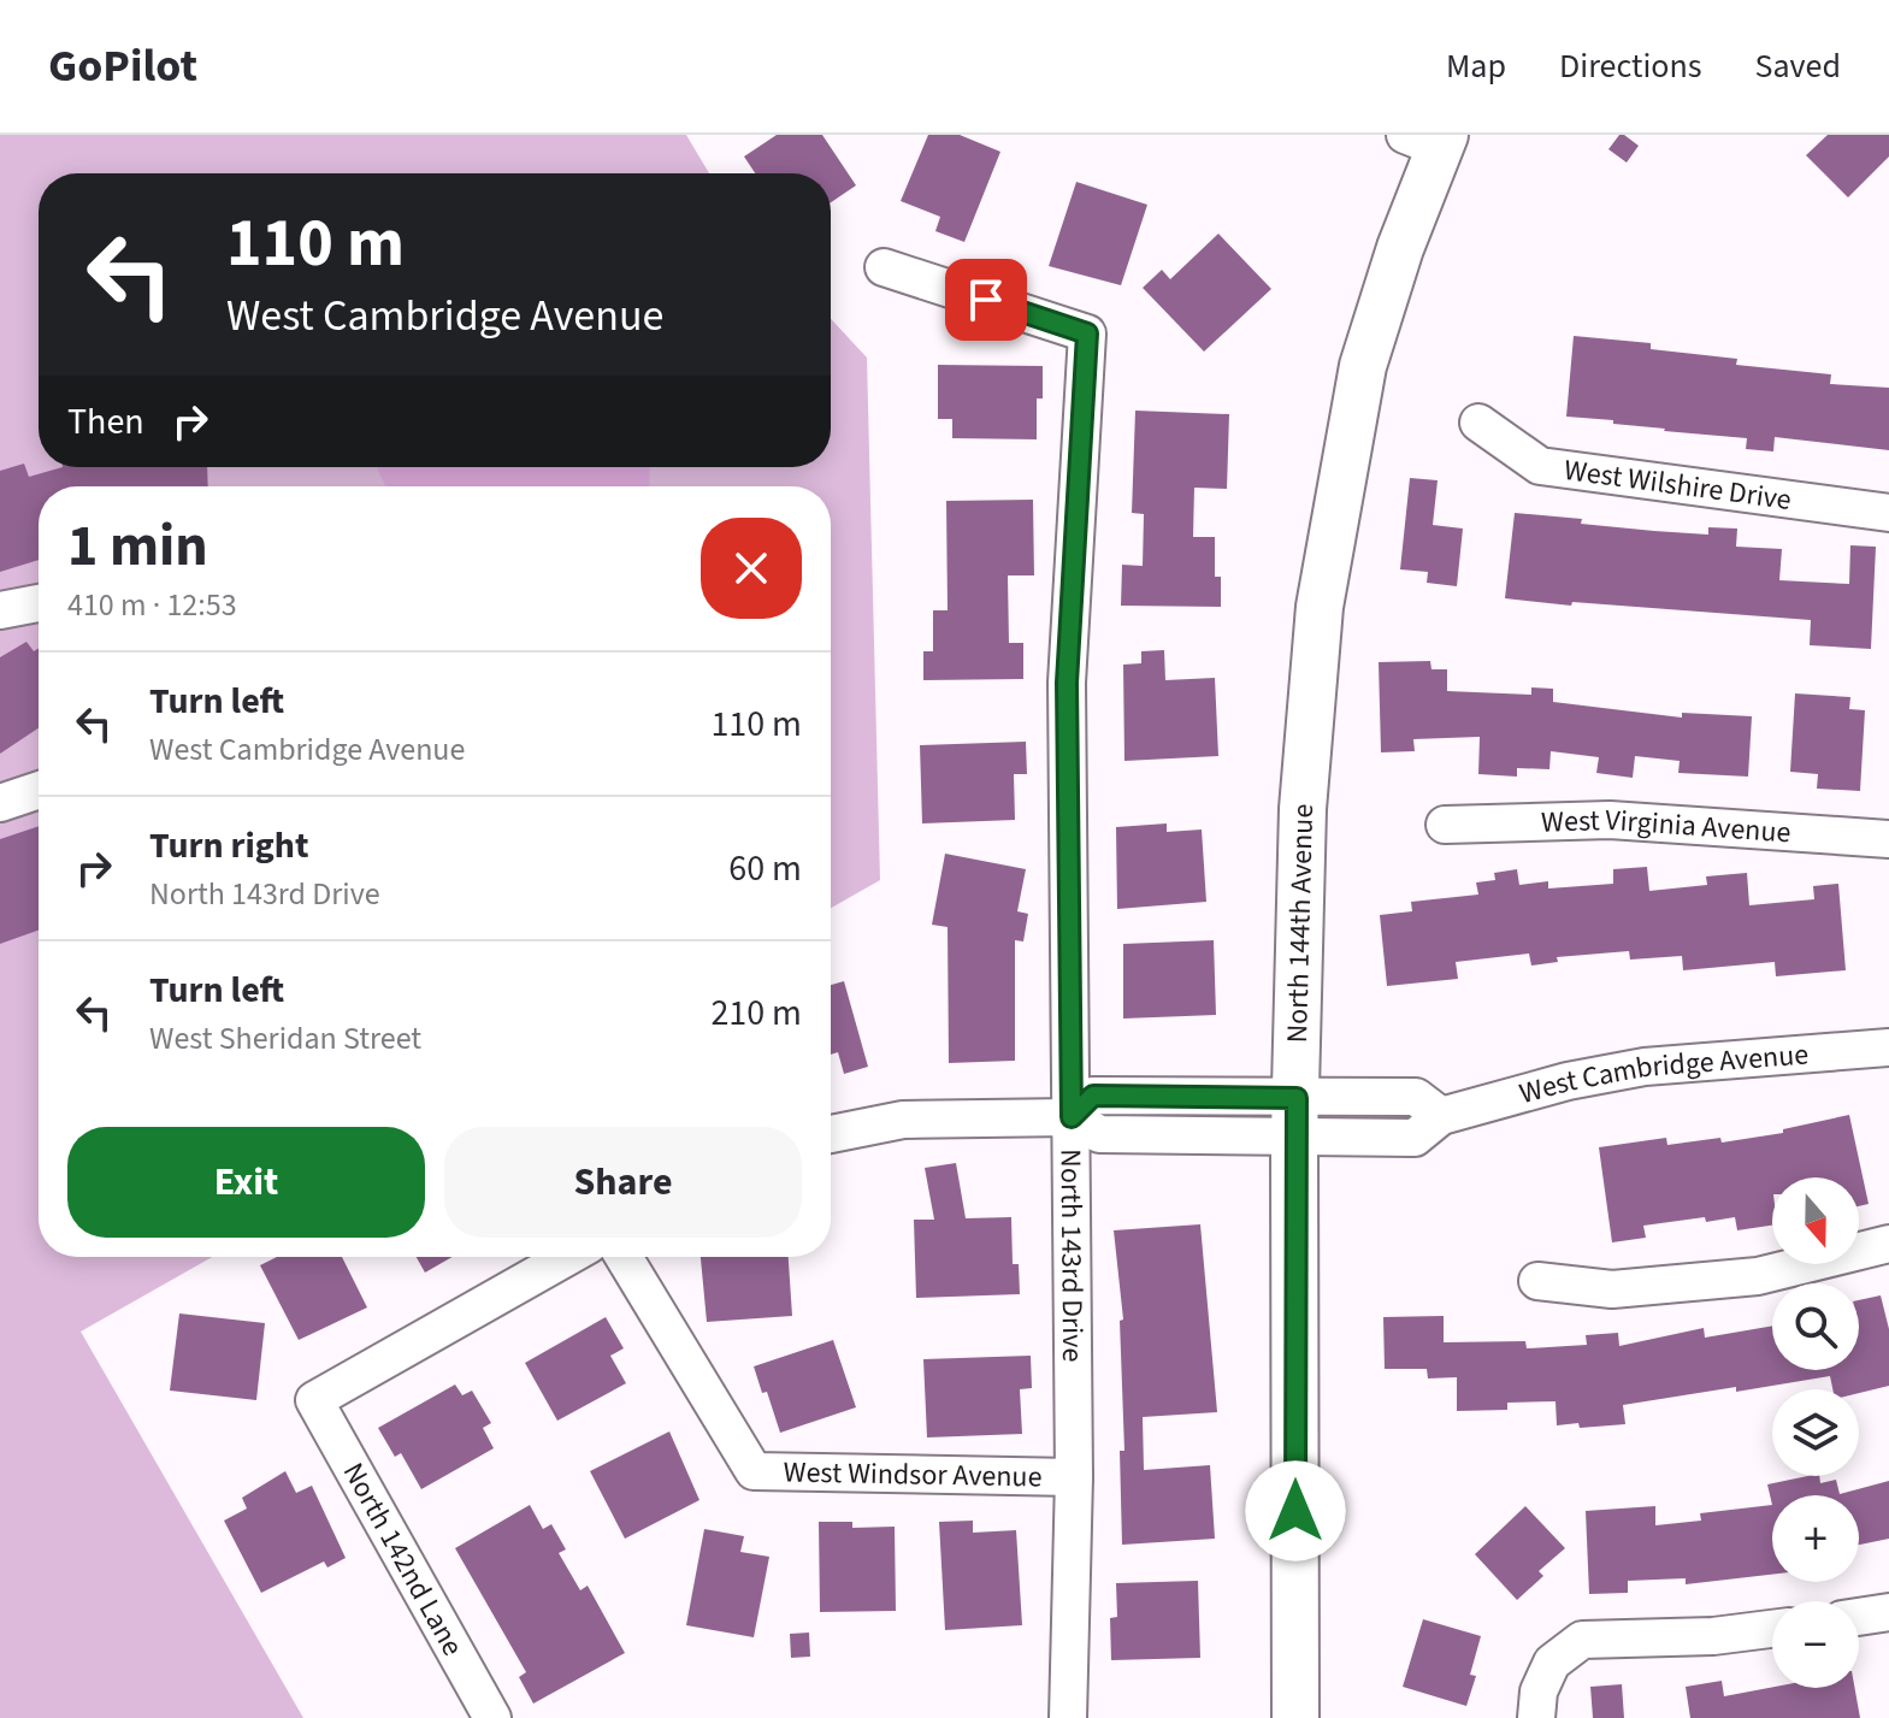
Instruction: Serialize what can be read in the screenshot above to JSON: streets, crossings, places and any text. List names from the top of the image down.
{
  "streets": {
    "main road": ["North 144th Avenue"],
    "street": [
      "West Wilshire Drive",
      "West Virginia Avenue",
      "West Cambridge Avenue",
      "North 143rd Drive",
      "West Windsor Avenue",
      "North 142nd Lane"
    ]
  },
  "crossings": [
    ["North 144th Avenue", "West Cambridge Avenue"],
    ["West Cambridge Avenue", "North 143rd Drive"],
    ["North 143rd Drive", "West Windsor Avenue"]
  ],
  "north": "bottom",
  "page": {
    "header": "GoPilot",
    "nav": ["Map", "Directions", "Saved"],
    "turn": ["110 m", "West Cambridge Avenue"],
    "then": "Then",
    "heading": ["1 min", "410 m · 12:53"],
    "list": [
      {
        "name": "Turn left",
        "note": "West Cambridge Avenue",
        "value": "110 m"
      },
      {
        "name": "Turn right",
        "note": "North 143rd Drive",
        "value": "60 m"
      },
      {
        "name": "Turn left",
        "note": "West Sheridan Street",
        "value": "210 m"
      }
    ],
    "buttons": ["Exit", "Share"],
    "map_buttons": ["+", "−"]
  }
}
